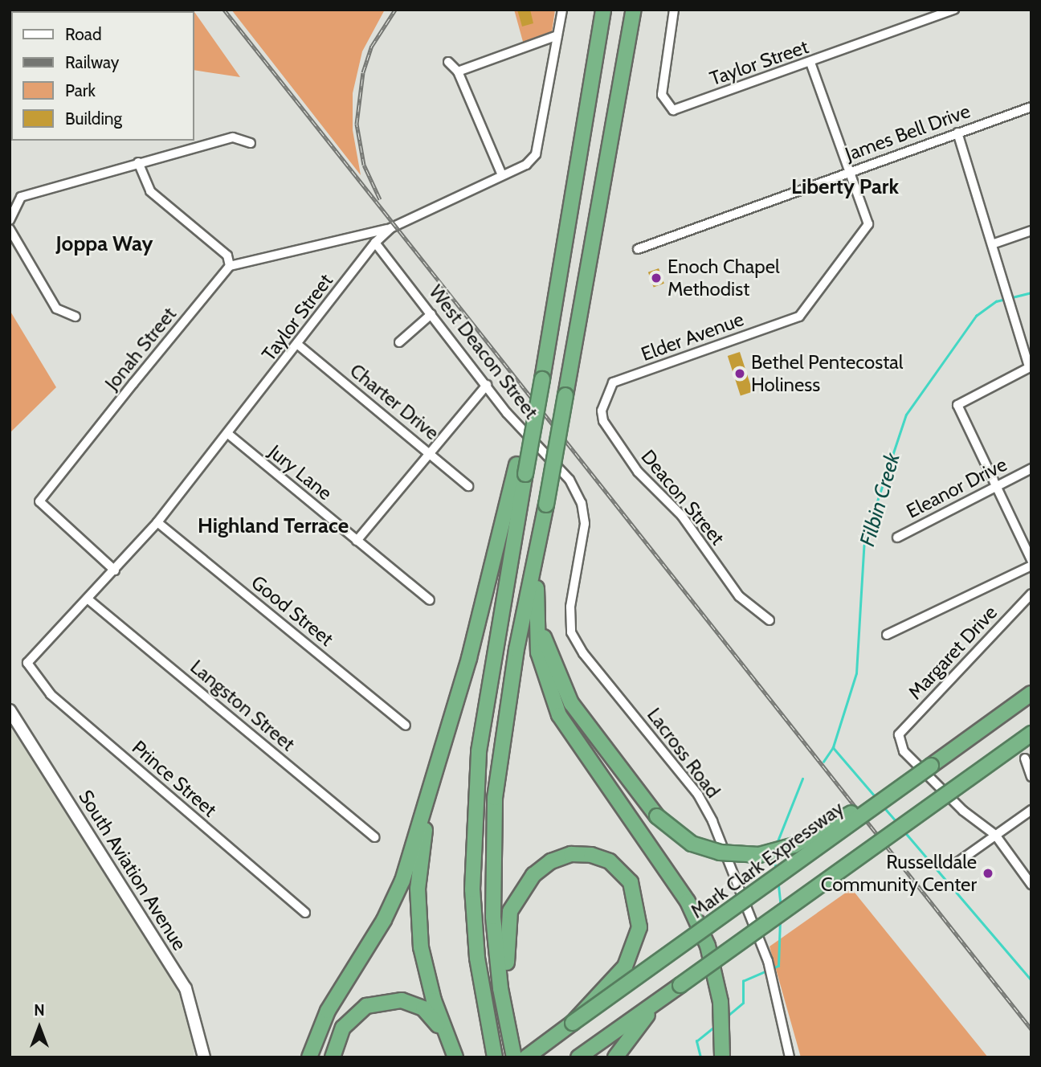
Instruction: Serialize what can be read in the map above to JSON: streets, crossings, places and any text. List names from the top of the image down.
{
  "streets": {
    "highway": ["Mark Clark Expressway"],
    "street": [
      "Taylor Street",
      "James Bell Drive",
      "Elder Avenue",
      "Jonah Street",
      "West Deacon Street",
      "Charter Drive",
      "Jury Lane",
      "Eleanor Drive",
      "Deacon Street",
      "Good Street",
      "Margaret Drive",
      "Langston Street",
      "Lacross Road",
      "Prince Street",
      "South Aviation Avenue"
    ]
  },
  "crossings": [
    ["Taylor Street", "Elder Avenue"],
    ["Taylor Street", "Jonah Street"],
    ["Taylor Street", "West Deacon Street"],
    ["Taylor Street", "Charter Drive"],
    ["Taylor Street", "Jury Lane"],
    ["Taylor Street", "Good Street"],
    ["Taylor Street", "Langston Street"],
    ["Taylor Street", "Prince Street"],
    ["James Bell Drive", "Elder Avenue"],
    ["Elder Avenue", "Deacon Street"],
    ["West Deacon Street", "Lacross Road"]
  ],
  "districts": ["Liberty Park", "Joppa Way", "Highland Terrace"],
  "water": ["Filbin Creek"],
  "places": ["Enoch Chapel Methodist", "Bethel Pentecostal Holiness", "Russelldale Community Center"],
  "legend": [
    "Road",
    "Railway",
    "Park",
    "Building"
  ],
  "north": "top"
}
